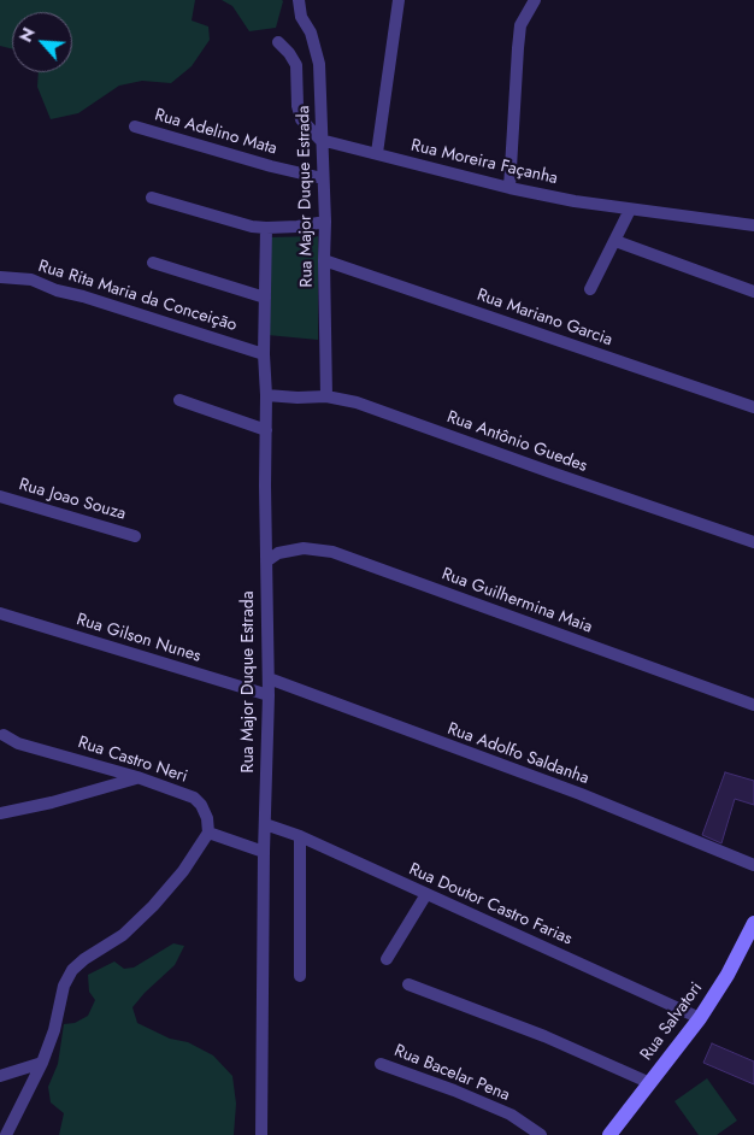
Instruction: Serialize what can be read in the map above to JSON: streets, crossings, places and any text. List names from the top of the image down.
{
  "streets": {
    "main road": ["Rua Salvatori"],
    "street": [
      "Rua Adelino Mata",
      "Rua Moreira Façanha",
      "Rua Major Duque Estrada",
      "Rua Rita Maria da Conceição",
      "Rua Mariano Garcia",
      "Rua Antônio Guedes",
      "Rua Joao Souza",
      "Rua Guilhermina Maia",
      "Rua Gilson Nunes",
      "Rua Adolfo Saldanha",
      "Rua Castro Neri",
      "Rua Doutor Castro Farias",
      "Rua Bacelar Pena"
    ]
  },
  "crossings": [
    ["Rua Adelino Mata", "Rua Major Duque Estrada"],
    ["Rua Moreira Façanha", "Rua Major Duque Estrada"],
    ["Rua Major Duque Estrada", "Rua Rita Maria da Conceição"],
    ["Rua Major Duque Estrada", "Rua Mariano Garcia"],
    ["Rua Major Duque Estrada", "Rua Antônio Guedes"],
    ["Rua Major Duque Estrada", "Rua Guilhermina Maia"],
    ["Rua Major Duque Estrada", "Rua Gilson Nunes"],
    ["Rua Major Duque Estrada", "Rua Adolfo Saldanha"],
    ["Rua Major Duque Estrada", "Rua Doutor Castro Farias"],
    ["Rua Doutor Castro Farias", "Rua Salvatori"]
  ],
  "north": "top left"
}
